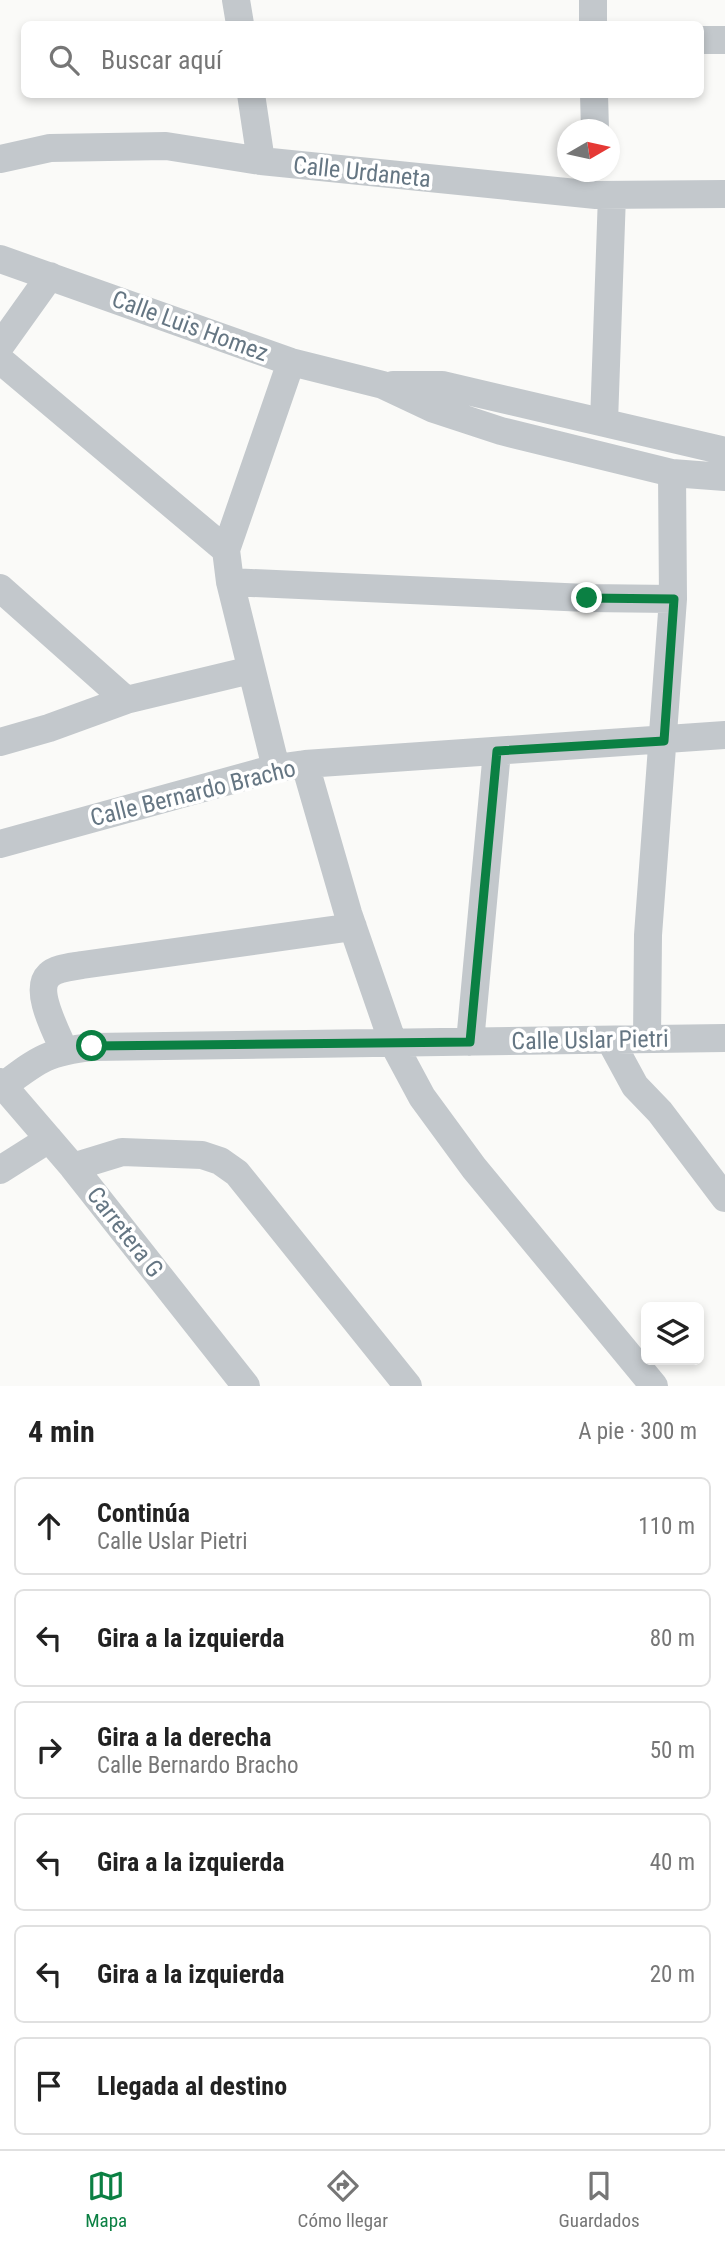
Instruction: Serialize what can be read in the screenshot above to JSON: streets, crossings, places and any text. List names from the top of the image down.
{
  "streets": {
    "street": [
      "Calle Urdaneta",
      "Calle Luis Homez",
      "Calle Bernardo Bracho",
      "Calle Uslar Pietri",
      "Carretera G"
    ]
  },
  "crossings": [
    ["Calle Uslar Pietri", "Carretera G"]
  ],
  "north": "right",
  "page": {
    "search": "Buscar aquí",
    "heading": ["4 min", "A pie · 300 m"],
    "list": [
      ["Continúa", "Calle Uslar Pietri", "110 m"],
      ["Gira a la izquierda", "80 m"],
      ["Gira a la derecha", "Calle Bernardo Bracho", "50 m"],
      ["Gira a la izquierda", "40 m"],
      ["Gira a la izquierda", "20 m"],
      "Llegada al destino"
    ],
    "nav": ["Mapa", "Cómo llegar", "Guardados"]
  }
}
